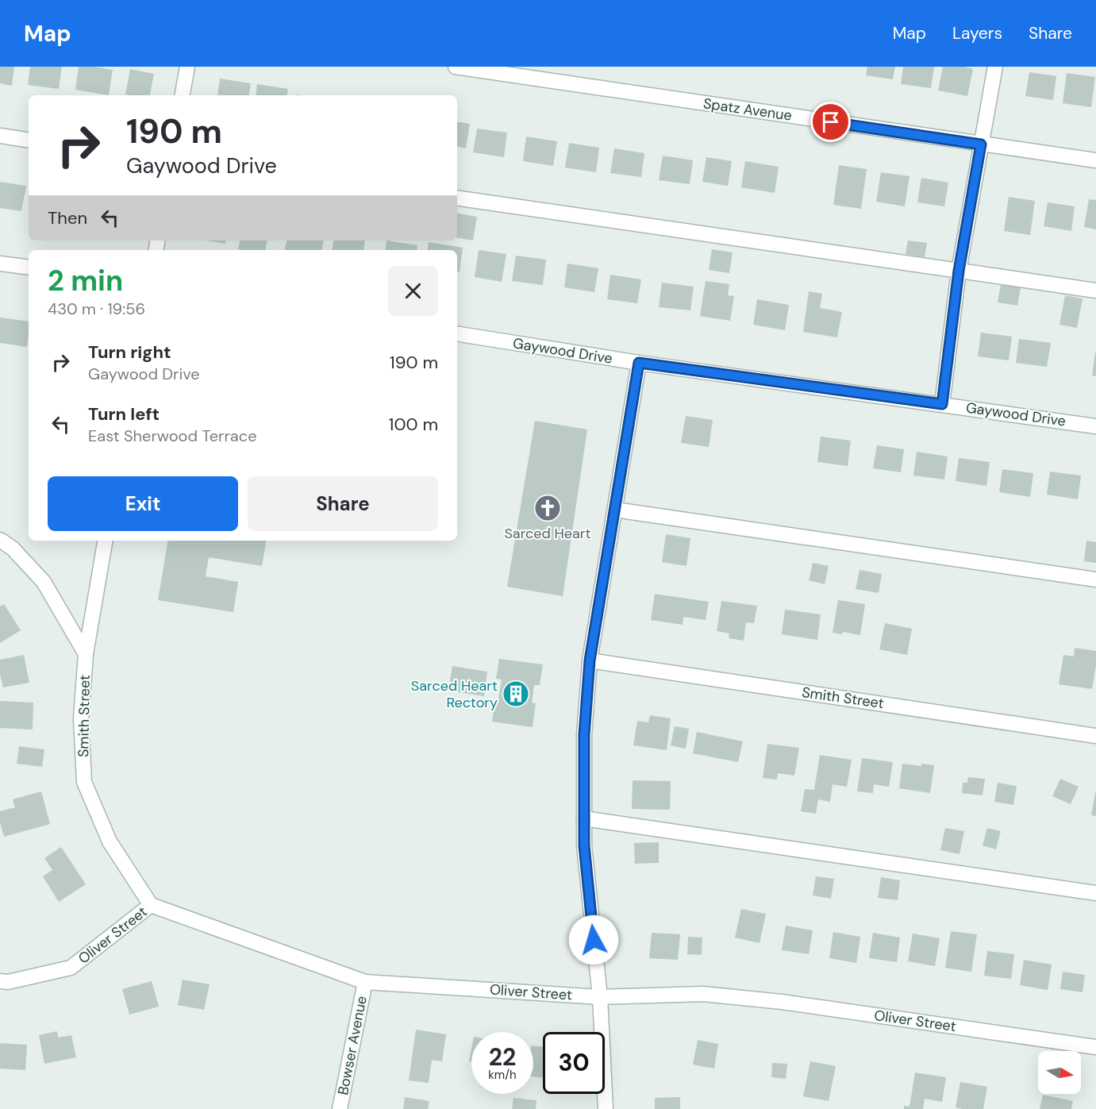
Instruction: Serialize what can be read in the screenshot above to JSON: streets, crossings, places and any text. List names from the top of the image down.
{
  "streets": {
    "street": [
      "Spatz Avenue",
      "Gaywood Drive",
      "Smith Street",
      "Oliver Street",
      "Bowser Avenue"
    ]
  },
  "crossings": [
    ["Smith Street", "Oliver Street"],
    ["Oliver Street", "Bowser Avenue"]
  ],
  "places": {
    "church": ["Sarced Heart"],
    "building": ["Sarced Heart Rectory"]
  },
  "north": "right",
  "page": {
    "header": "Map",
    "nav": ["Map", "Layers", "Share"],
    "turn": ["190 m", "Gaywood Drive"],
    "then": "Then",
    "heading": ["2 min", "430 m · 19:56"],
    "list": [
      {
        "name": "Turn right",
        "note": "Gaywood Drive",
        "value": "190 m"
      },
      {
        "name": "Turn left",
        "note": "East Sherwood Terrace",
        "value": "100 m"
      }
    ],
    "buttons": ["Exit", "Share"],
    "speed": "22 km/h",
    "limit": "30"
  }
}
